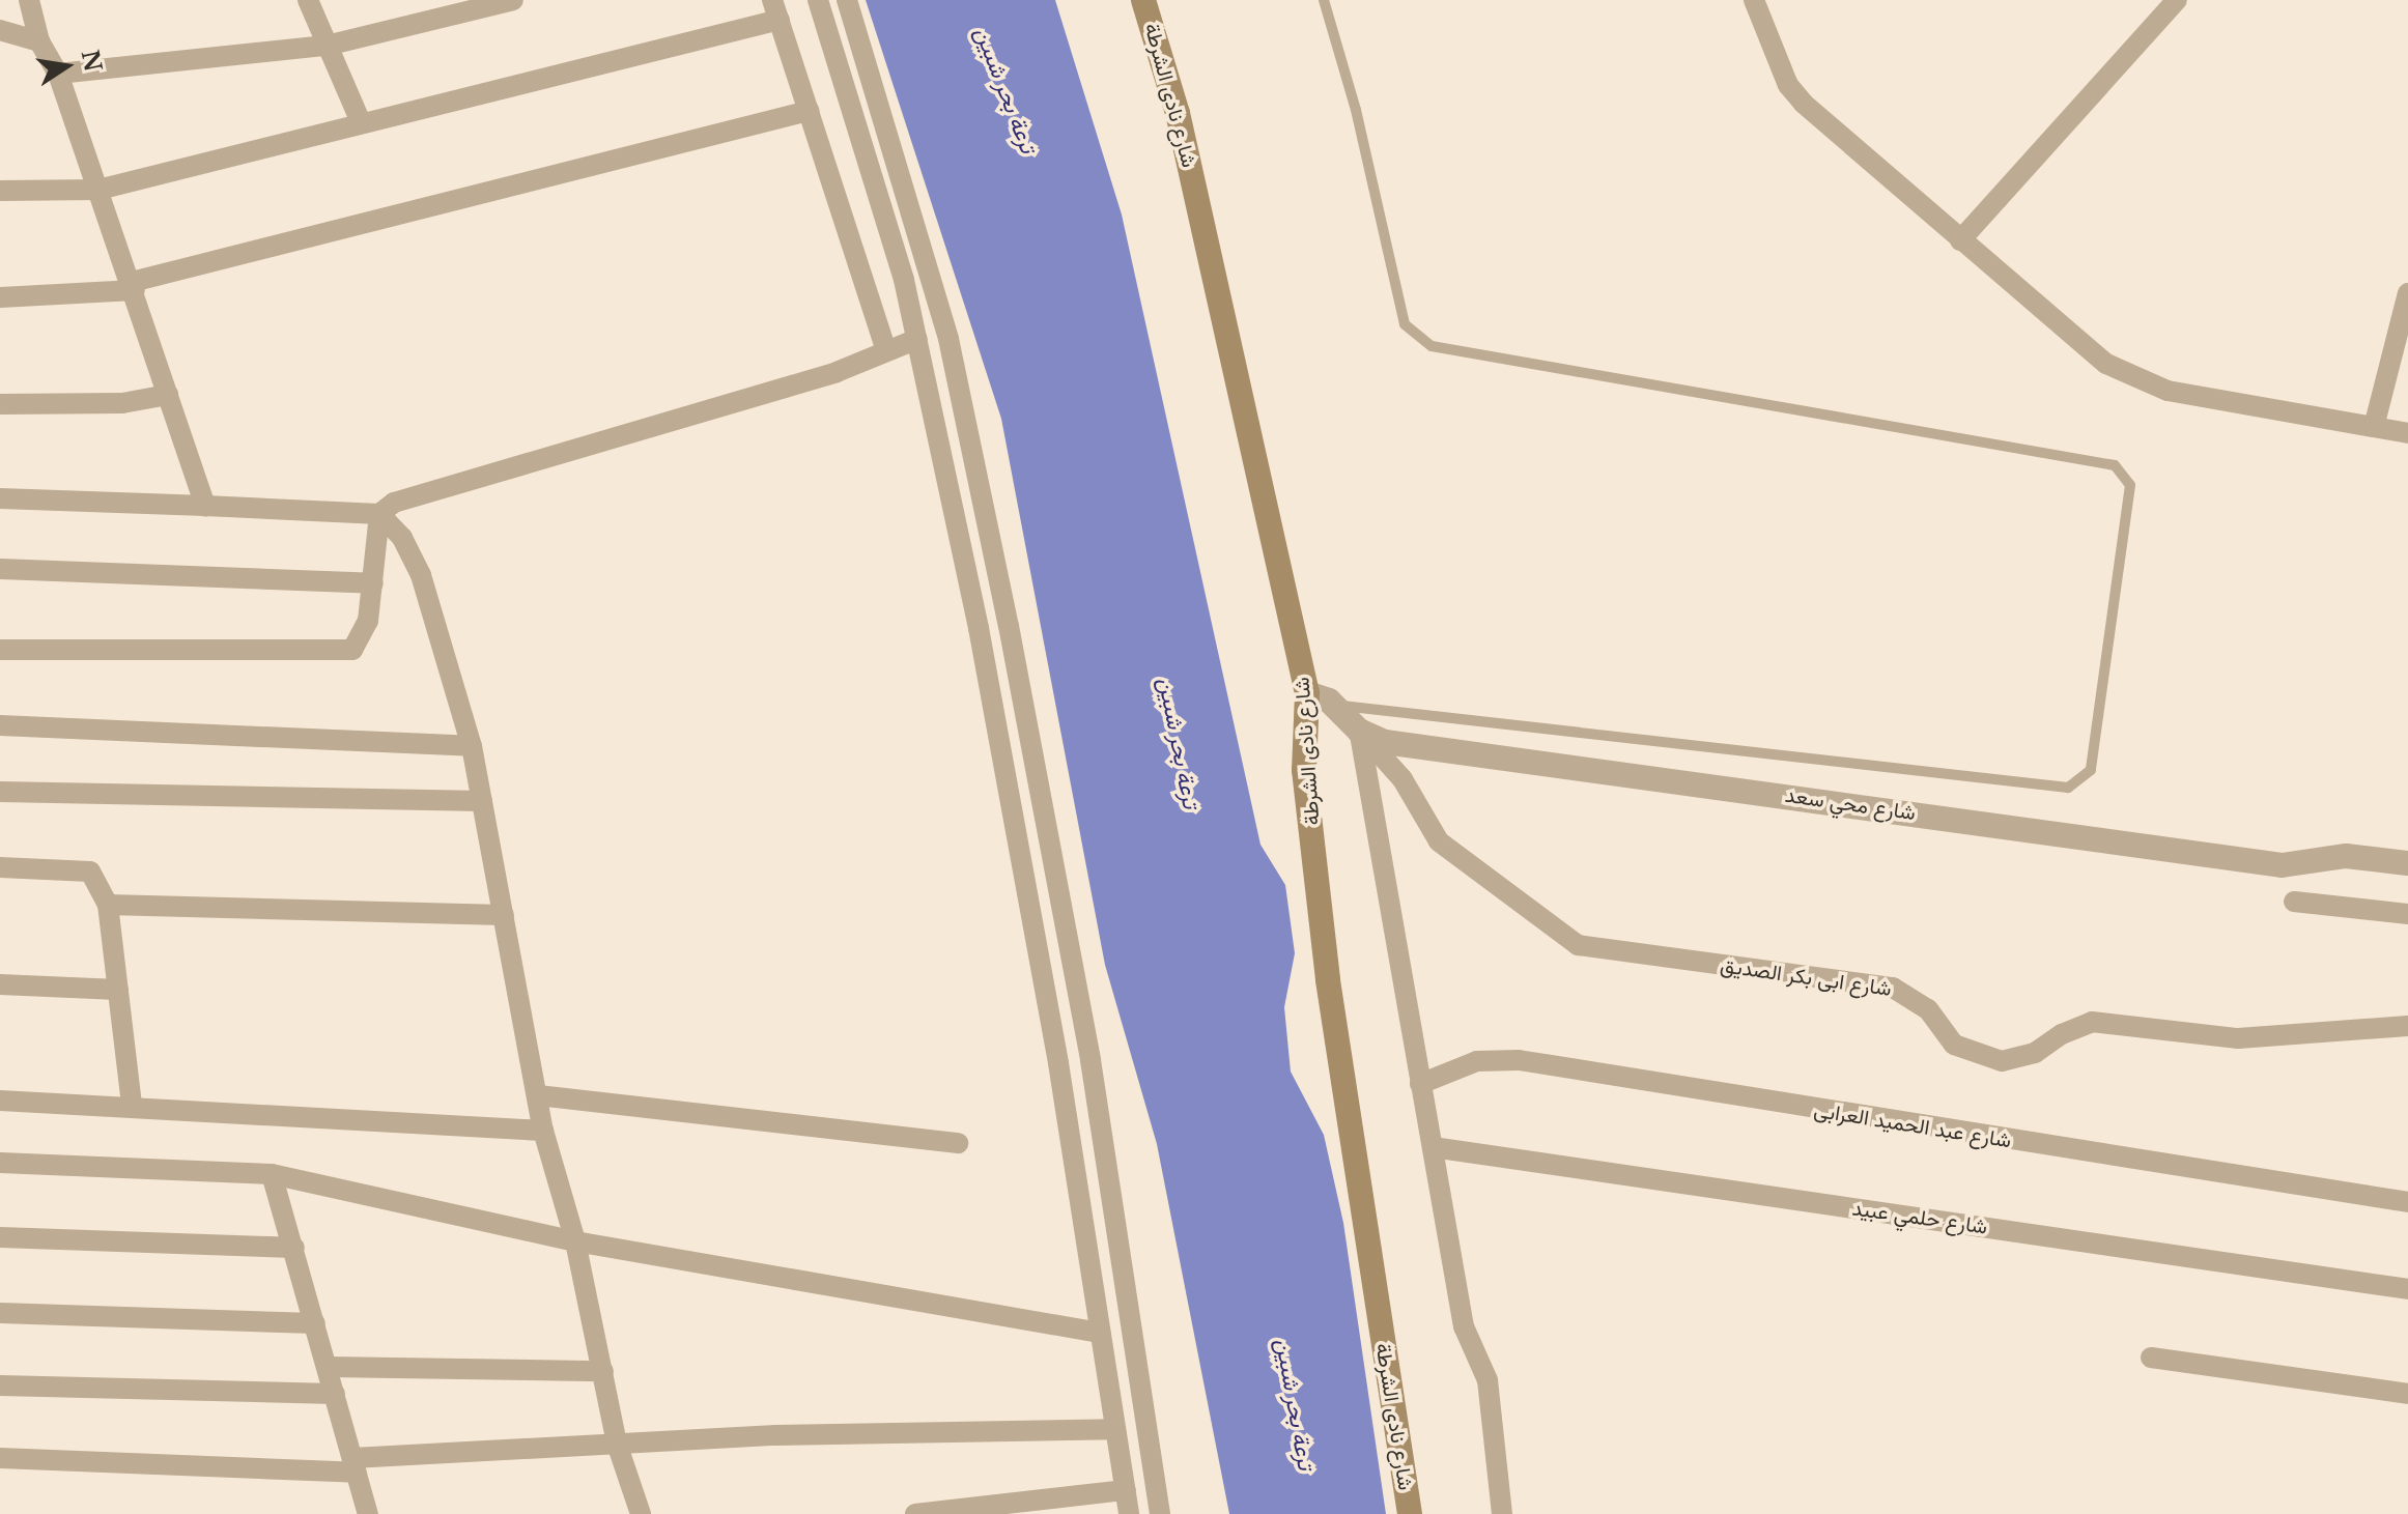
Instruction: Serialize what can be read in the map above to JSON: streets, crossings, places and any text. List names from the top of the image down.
{
  "streets": {
    "main road": ["شارع نادى الشرطة"],
    "street": [
      "شارع محي سعد",
      "شارع ابى بكر الصديق",
      "شارع عبد الحميد العرابى",
      "شارع حلمي عبيد"
    ]
  },
  "crossings": [
    ["شارع نادى الشرطة", "شارع محي سعد"],
    ["شارع محي سعد", "شارع ابى بكر الصديق"]
  ],
  "water": ["ترعة بحر شبين"],
  "north": "right"
}
